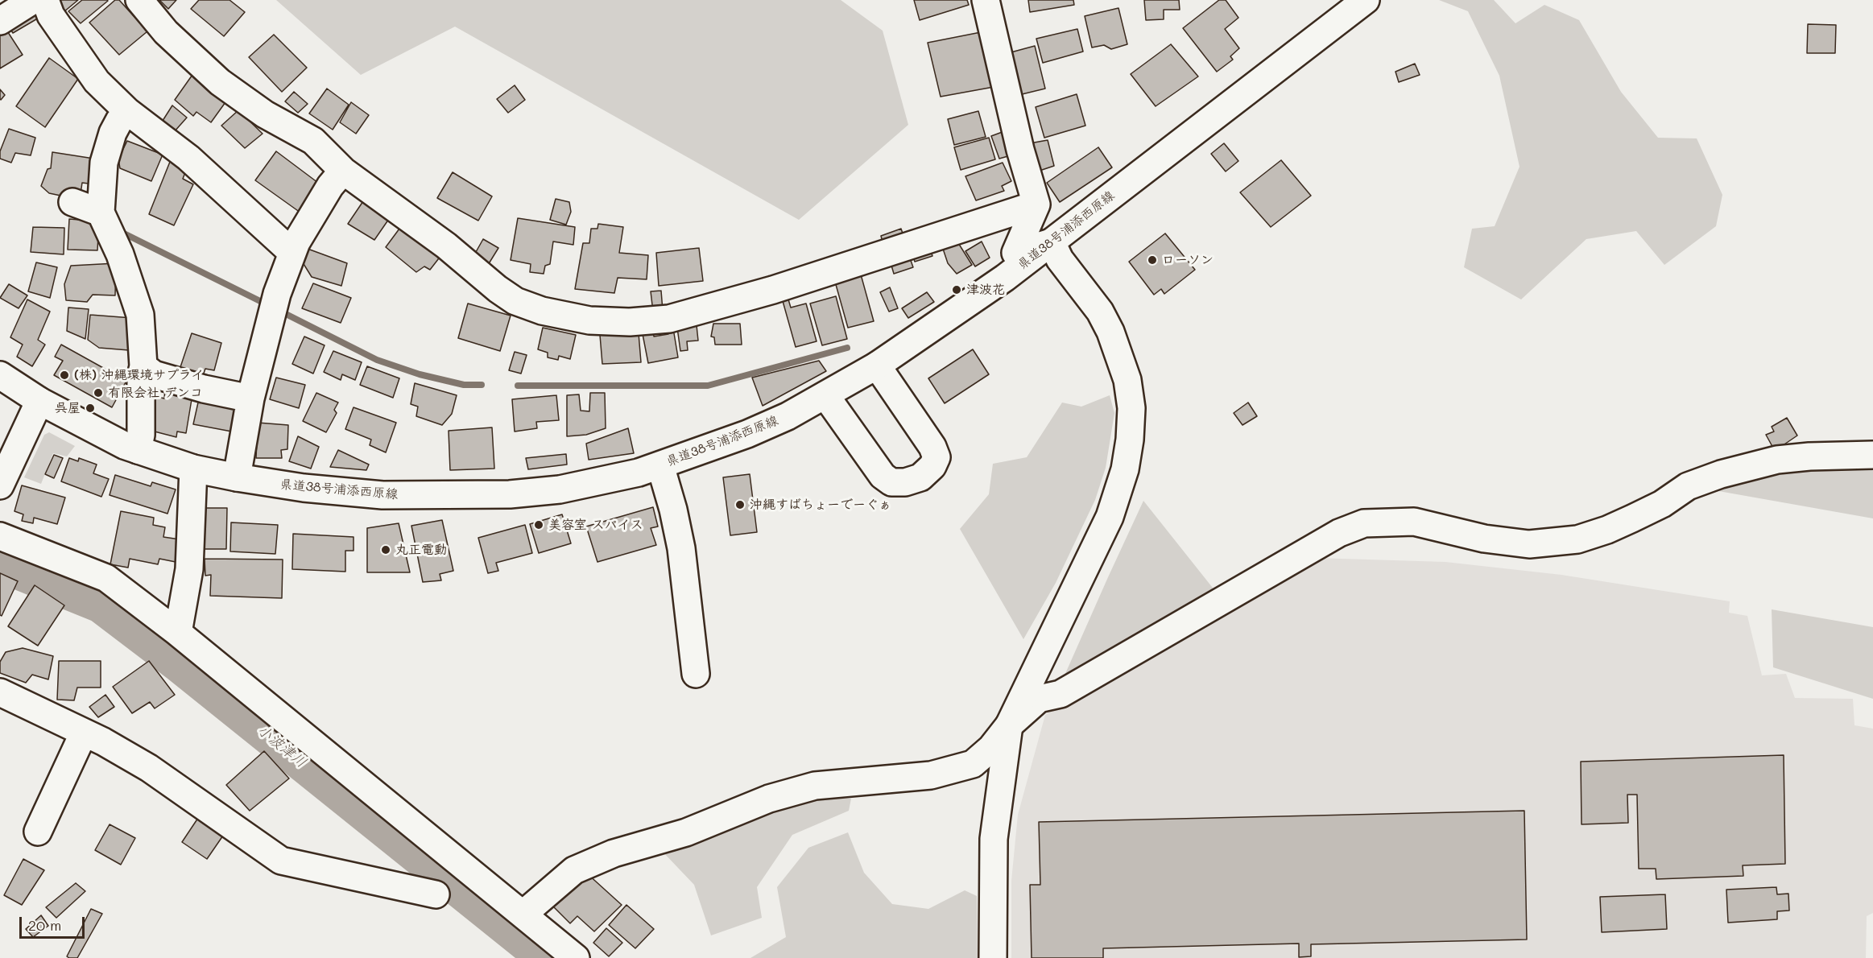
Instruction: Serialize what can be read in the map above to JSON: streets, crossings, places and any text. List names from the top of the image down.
{
  "streets": {
    "street": ["県道38号浦添西原線"]
  },
  "water": ["小波津川"],
  "places": [
    "ローソン",
    "津波花",
    "(株) 沖縄環境サプライ",
    "有限会社 デンコ",
    "呉屋",
    "沖縄すばちょーでーぐぁ",
    "美容室 スパイス",
    "丸正電動"
  ],
  "scale_bar": "20 m"
}
